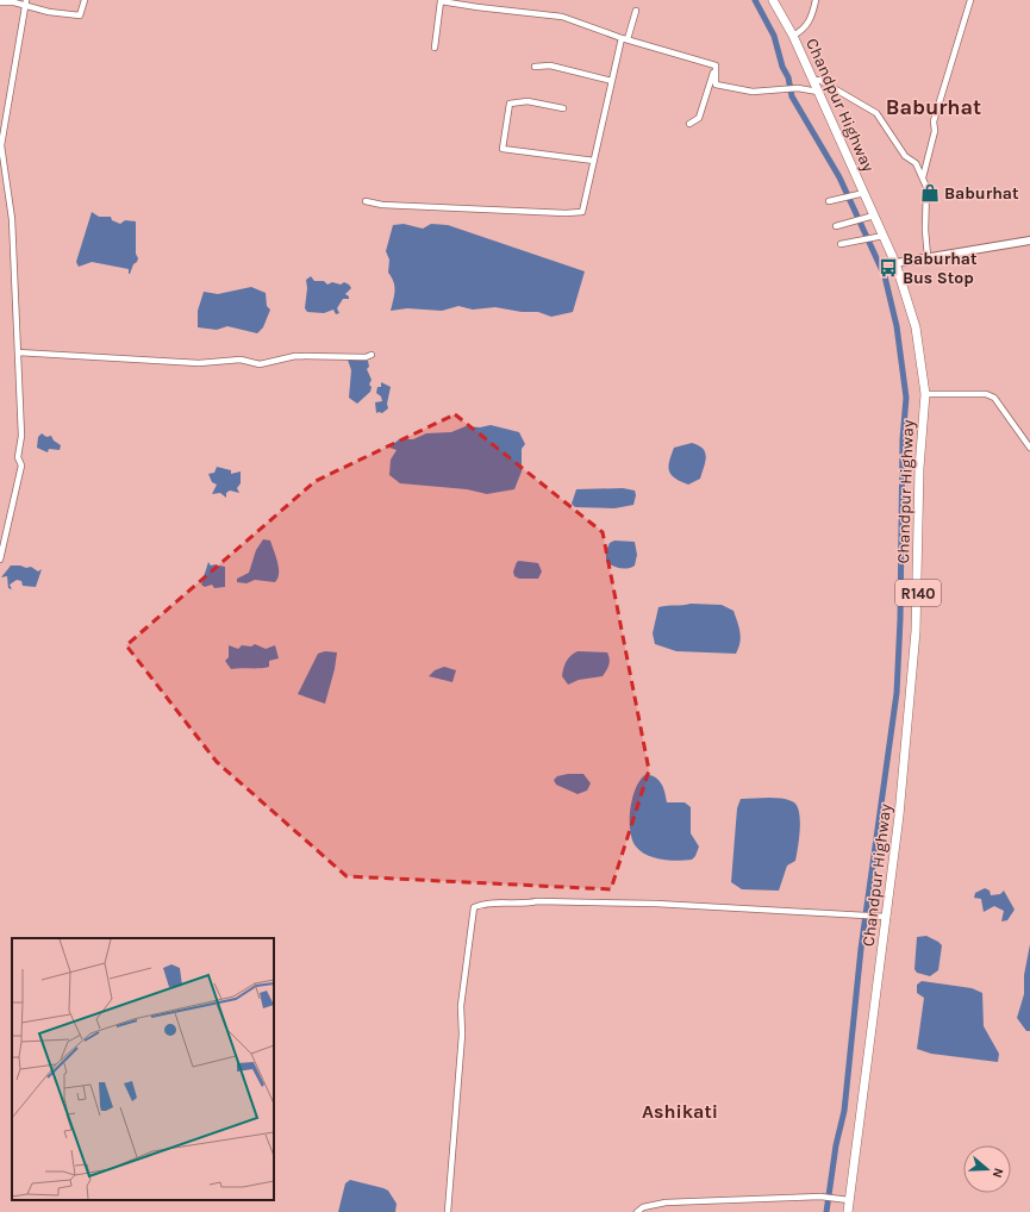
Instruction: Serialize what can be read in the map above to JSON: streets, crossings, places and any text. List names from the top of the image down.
{
  "streets": {
    "main road": ["Chandpur Highway", "R140"]
  },
  "districts": ["Baburhat", "Ashikati"],
  "places": {
    "shop": ["Baburhat"],
    "bus stop": ["Baburhat Bus Stop"]
  },
  "north": "right"
}
